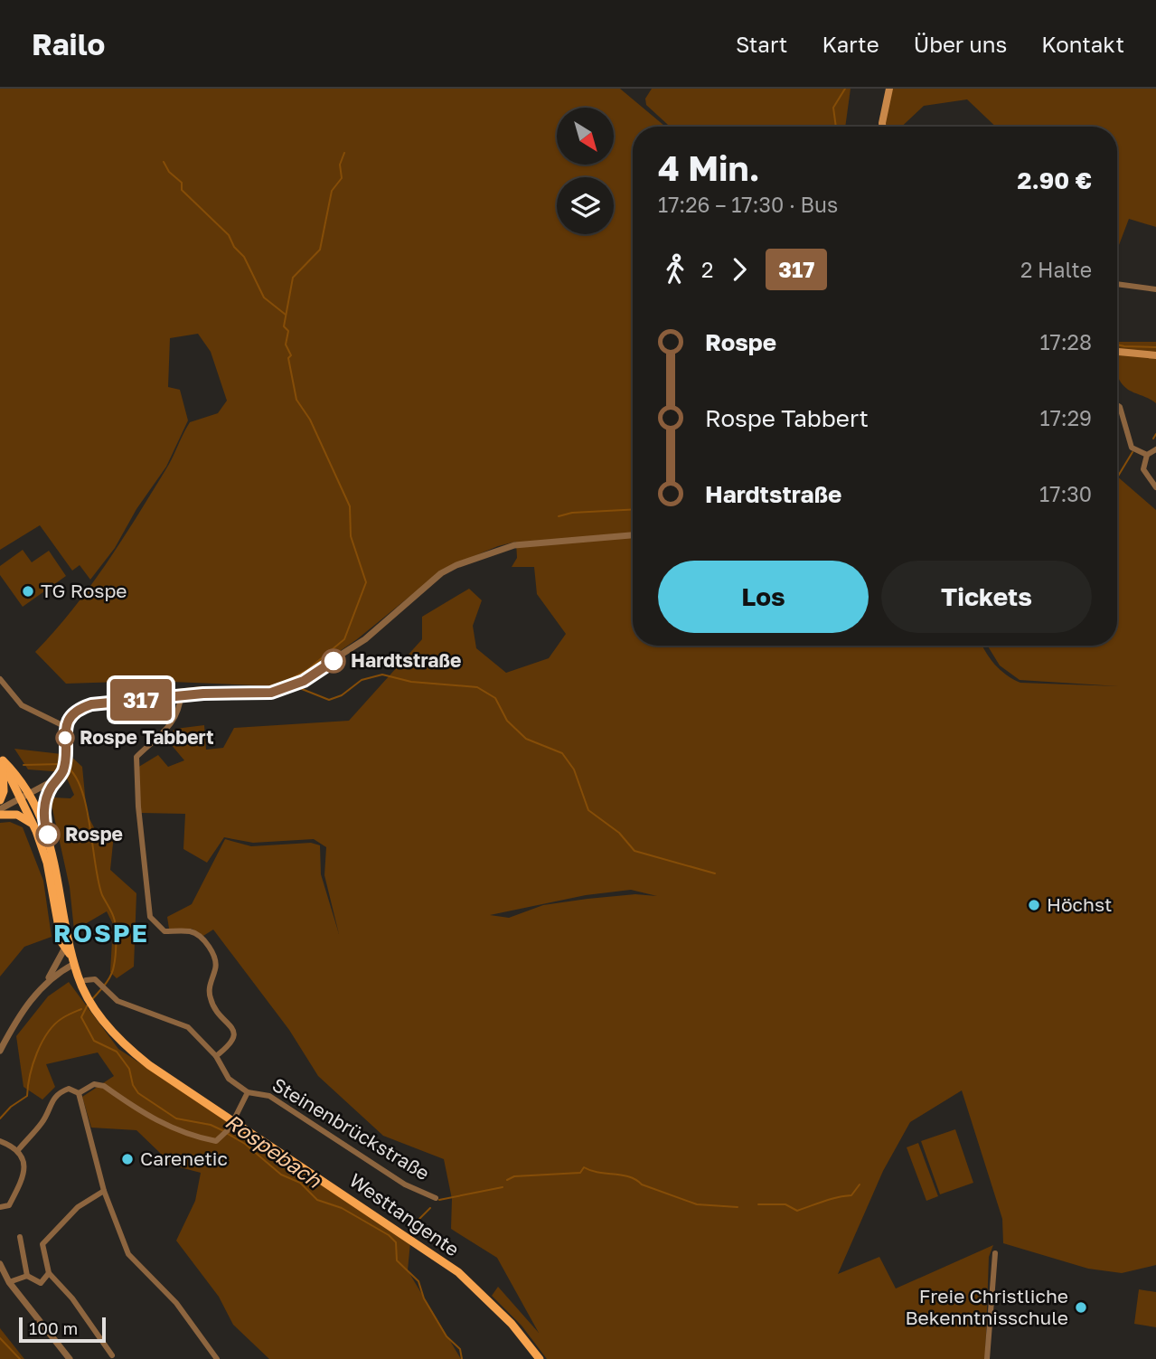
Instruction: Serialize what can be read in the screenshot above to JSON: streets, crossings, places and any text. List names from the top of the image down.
{
  "streets": {
    "main road": ["Westtangente"],
    "street": ["Steinenbrückstraße"]
  },
  "crossings": [
    ["Steinenbrückstraße", "Westtangente"]
  ],
  "districts": ["ROSPE"],
  "water": ["Rospebach"],
  "places": [
    "TG Rospe",
    "Hardtstraße",
    "Rospe Tabbert",
    "Rospe",
    "Höchst",
    "Carenetic",
    "Freie Christliche Bekenntnisschule"
  ],
  "lines": ["bus line 317"],
  "scale_bar": "100 m",
  "north": "bottom right",
  "page": {
    "header": "Railo",
    "nav": [
      "Start",
      "Karte",
      "Über uns",
      "Kontakt"
    ],
    "on_map": "317",
    "heading": ["4 Min.", "17:26 – 17:30 · Bus", "2.90 €"],
    "legs": ["2", "317", "2 Halte"],
    "list": [
      {
        "name": "Rospe",
        "value": "17:28"
      },
      {
        "name": "Rospe Tabbert",
        "value": "17:29"
      },
      {
        "name": "Hardtstraße",
        "value": "17:30"
      }
    ],
    "buttons": ["Los", "Tickets"],
    "scale": "100 m"
  }
}
